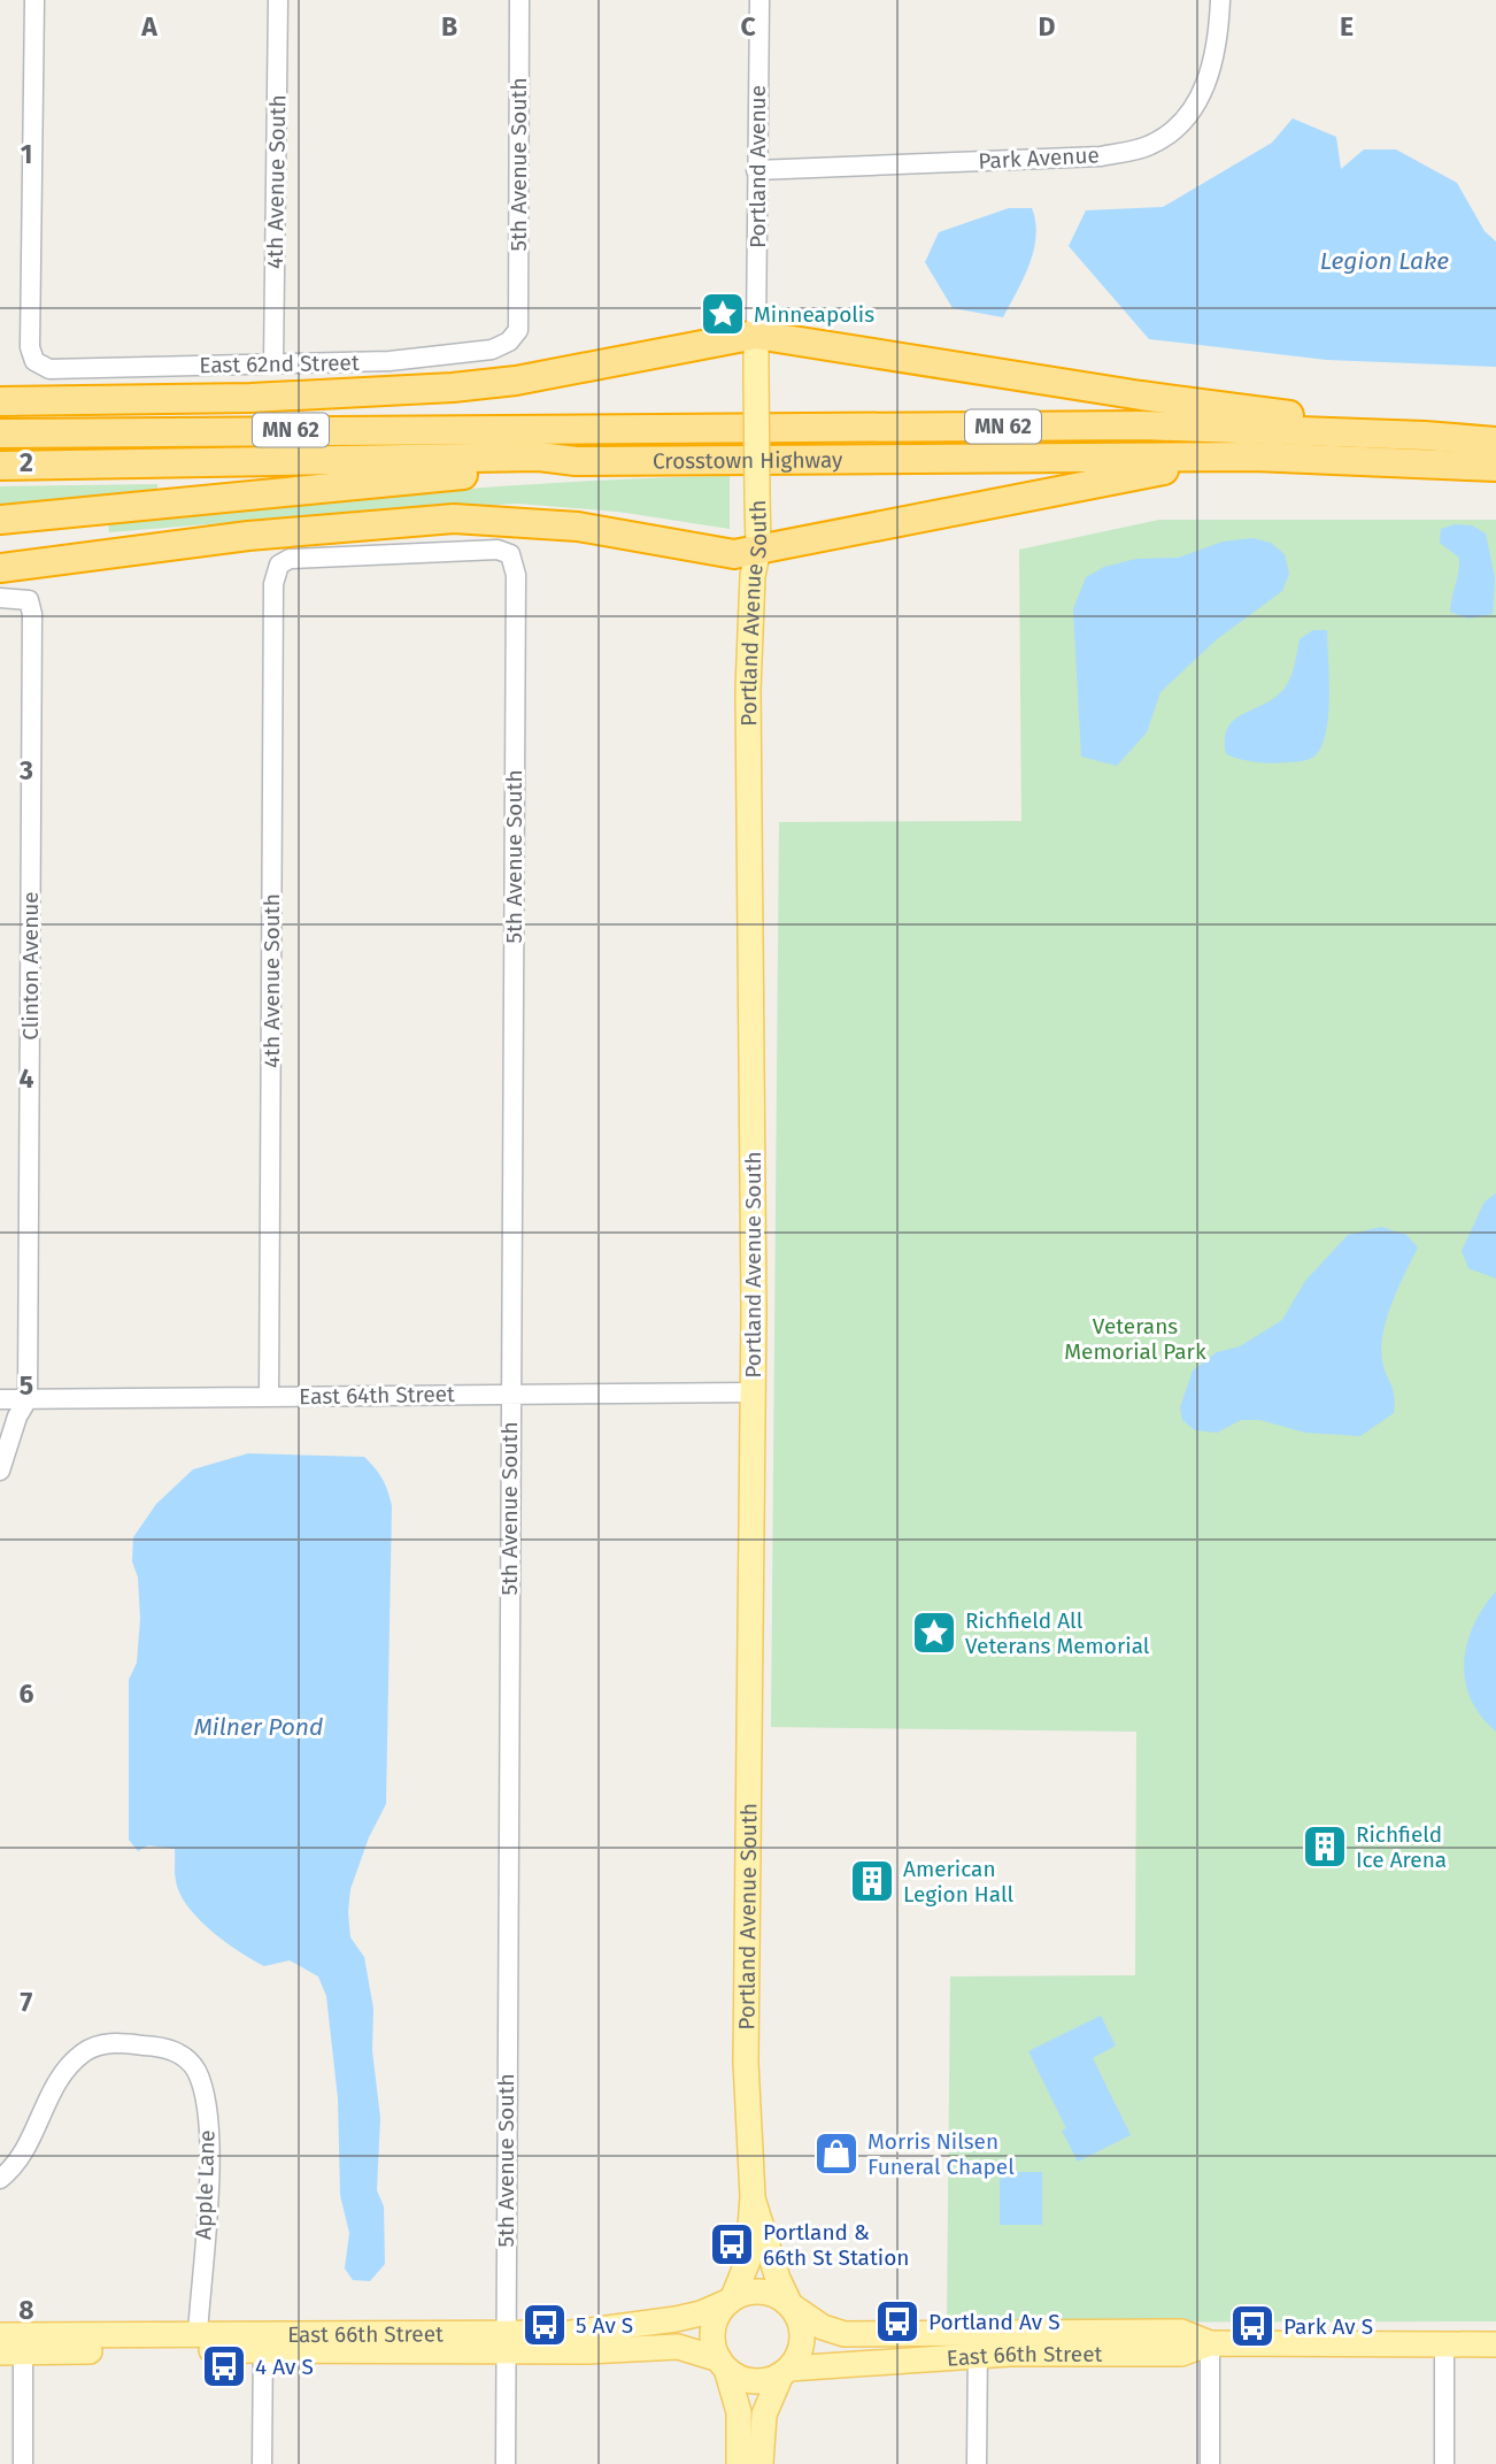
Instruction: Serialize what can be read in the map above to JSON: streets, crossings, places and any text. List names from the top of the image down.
{
  "streets": {
    "highway": ["MN 62", "Crosstown Highway"],
    "main road": ["Portland Avenue South", "East 66th Street"],
    "street": [
      "Park Avenue",
      "5th Avenue South",
      "Portland Avenue",
      "4th Avenue South",
      "East 62nd Street",
      "Clinton Avenue",
      "East 64th Street",
      "Apple Lane"
    ]
  },
  "crossings": [
    ["Park Avenue", "Portland Avenue"],
    ["5th Avenue South", "4th Avenue South"],
    ["5th Avenue South", "East 62nd Street"],
    ["5th Avenue South", "East 64th Street"],
    ["5th Avenue South", "East 66th Street"],
    ["Portland Avenue", "Portland Avenue South"],
    ["4th Avenue South", "East 62nd Street"],
    ["4th Avenue South", "East 64th Street"],
    ["Portland Avenue South", "East 64th Street"],
    ["Portland Avenue South", "East 66th Street"],
    ["Clinton Avenue", "East 64th Street"],
    ["Apple Lane", "East 66th Street"]
  ],
  "water": ["Legion Lake", "Milner Pond"],
  "parks": ["Veterans Memorial Park"],
  "places": {
    "place": ["Minneapolis", "Richfield All Veterans Memorial"],
    "building": ["Richfield Ice Arena", "American Legion Hall"],
    "shop": ["Morris Nilsen Funeral Chapel"],
    "bus stop": [
      "Portland & 66th St Station",
      "Portland Av S",
      "5 Av S",
      "Park Av S",
      "4 Av S"
    ]
  },
  "grid": {
    "columns": [
      "A",
      "B",
      "C",
      "D",
      "E"
    ],
    "rows": [
      "1",
      "2",
      "3",
      "4",
      "5",
      "6",
      "7",
      "8"
    ]
  }
}
